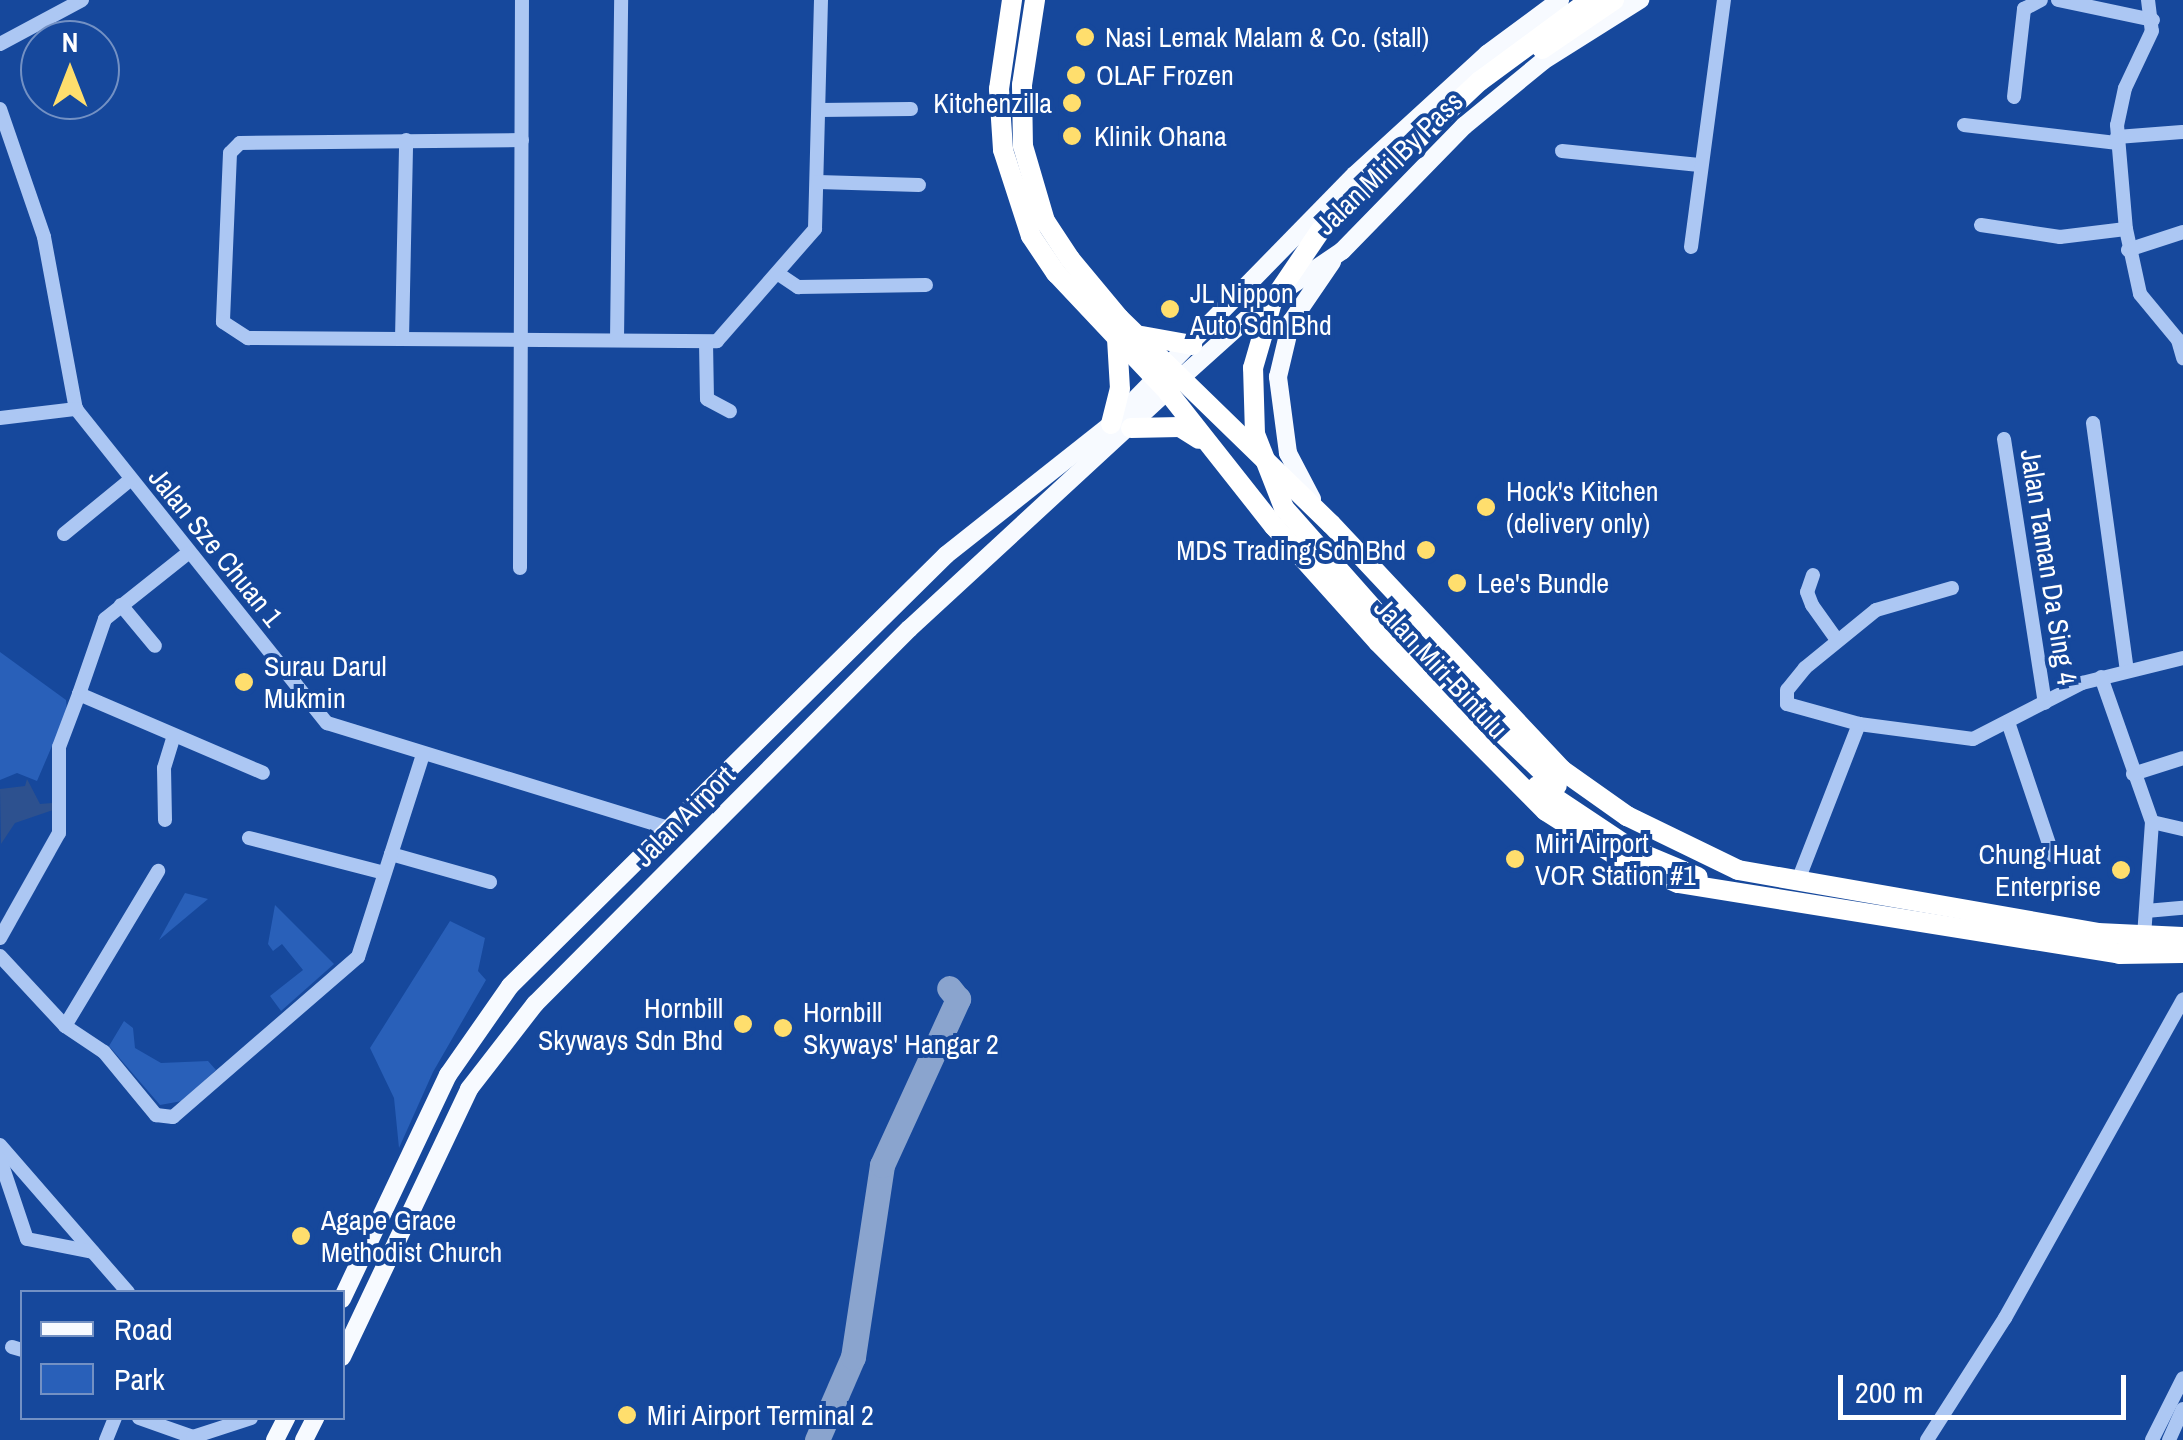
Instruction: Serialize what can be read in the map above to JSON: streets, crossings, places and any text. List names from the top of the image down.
{
  "streets": {
    "highway": ["Jalan Miri-Bintulu"],
    "main road": ["Jalan Miri By Pass", "Jalan Airport"],
    "street": ["Jalan Sze Chuan 1", "Jalan Taman Da Sing 4"]
  },
  "crossings": [
    ["Jalan Miri By Pass", "Jalan Miri-Bintulu"],
    ["Jalan Miri By Pass", "Jalan Airport"],
    ["Jalan Sze Chuan 1", "Jalan Airport"],
    ["Jalan Miri-Bintulu", "Jalan Airport"]
  ],
  "places": [
    "Nasi Lemak Malam & Co. (stall)",
    "OLAF Frozen",
    "Kitchenzilla",
    "Klinik Ohana",
    "JL Nippon Auto Sdn Bhd",
    "Hock's Kitchen (delivery only)",
    "MDS Trading Sdn Bhd",
    "Lee's Bundle",
    "Surau Darul Mukmin",
    "Miri Airport VOR Station #1",
    "Chung Huat Enterprise",
    "Hornbill Skyways Sdn Bhd",
    "Hornbill Skyways' Hangar 2",
    "Agape Grace Methodist Church",
    "Miri Airport Terminal 2"
  ],
  "legend": ["Road", "Park"],
  "scale_bar": "200 m",
  "north": "top"
}
